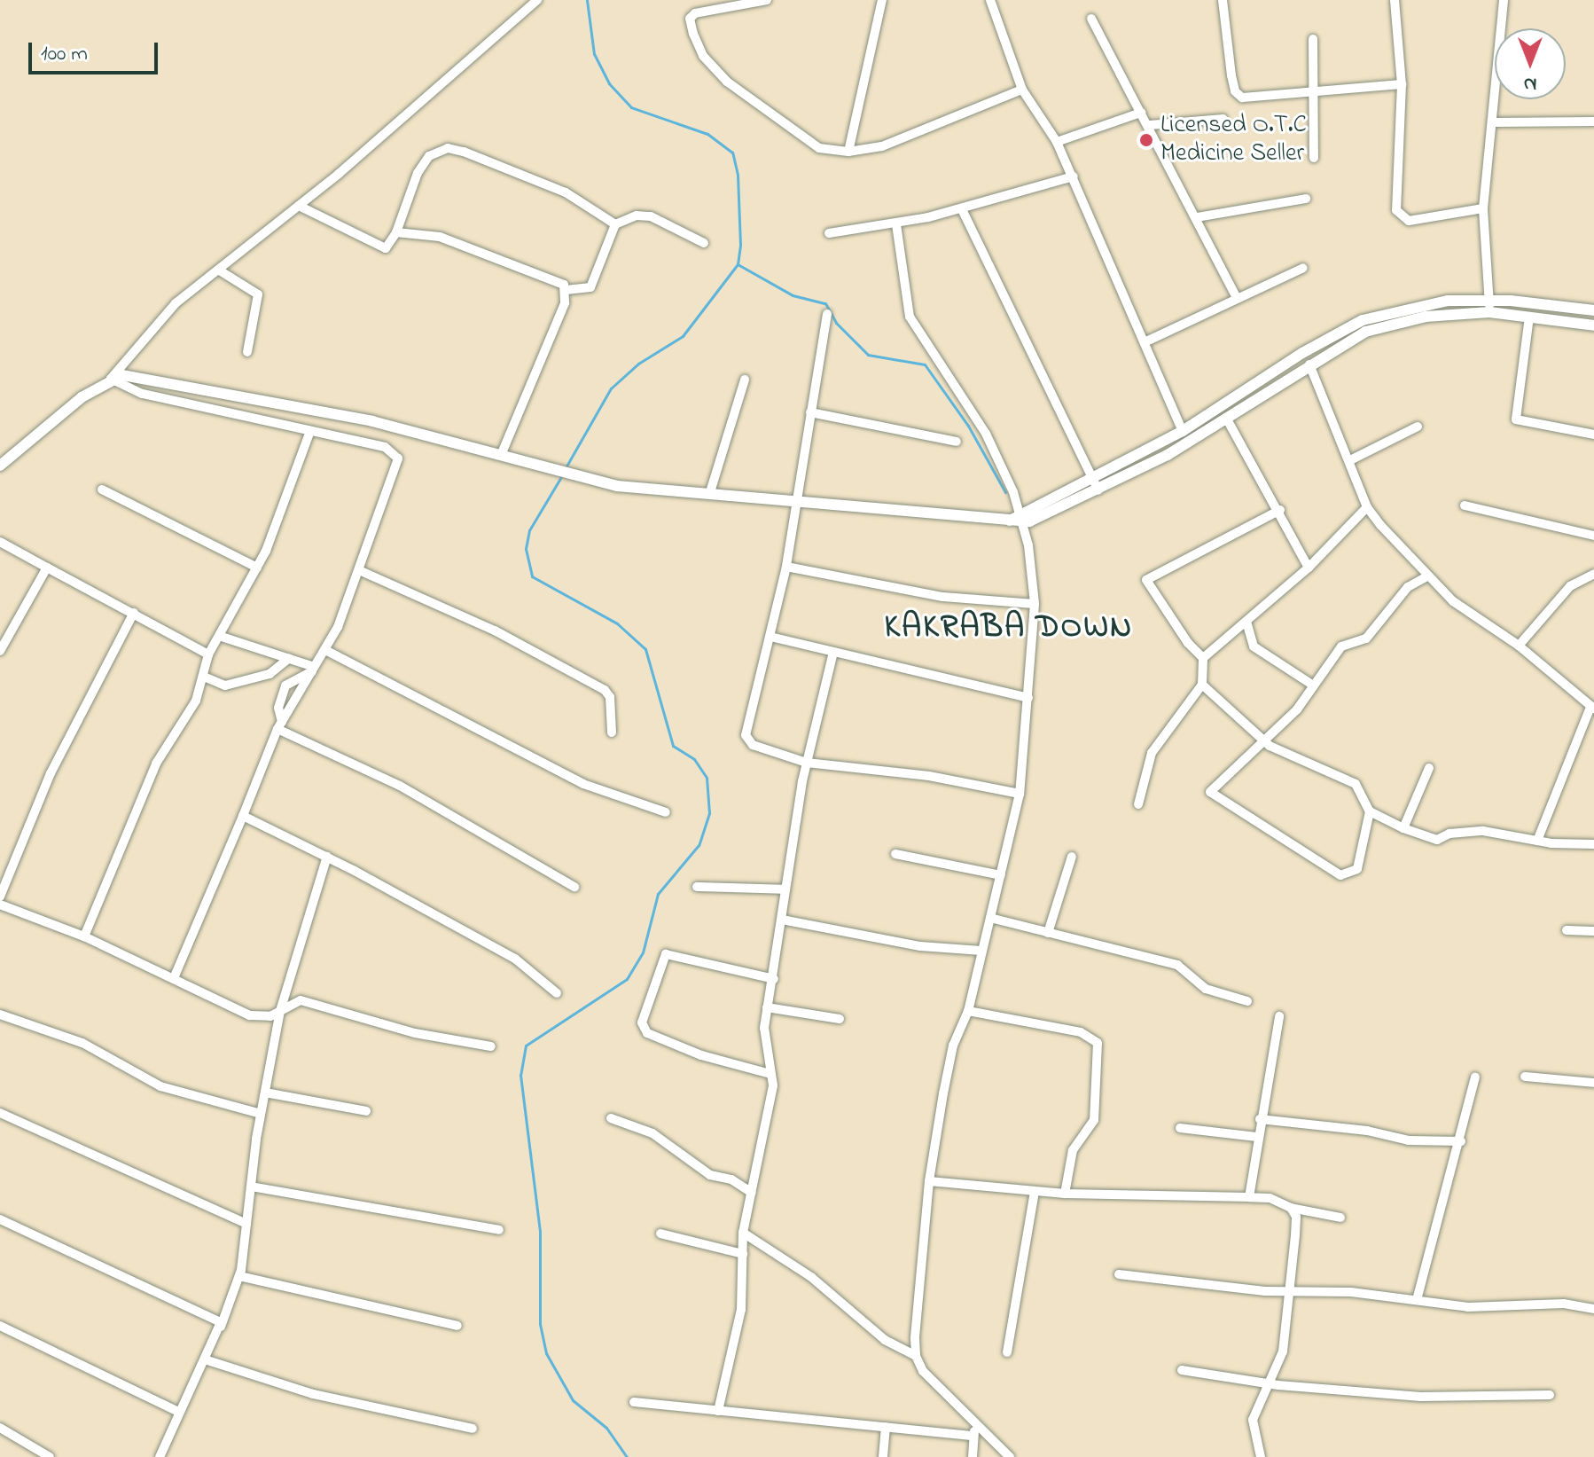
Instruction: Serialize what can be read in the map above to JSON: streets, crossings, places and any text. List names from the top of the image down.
{
  "districts": ["KAKRABA DOWN"],
  "places": ["Licensed O.T.C Medicine Seller"],
  "scale_bar": "100 m",
  "north": "bottom"
}
